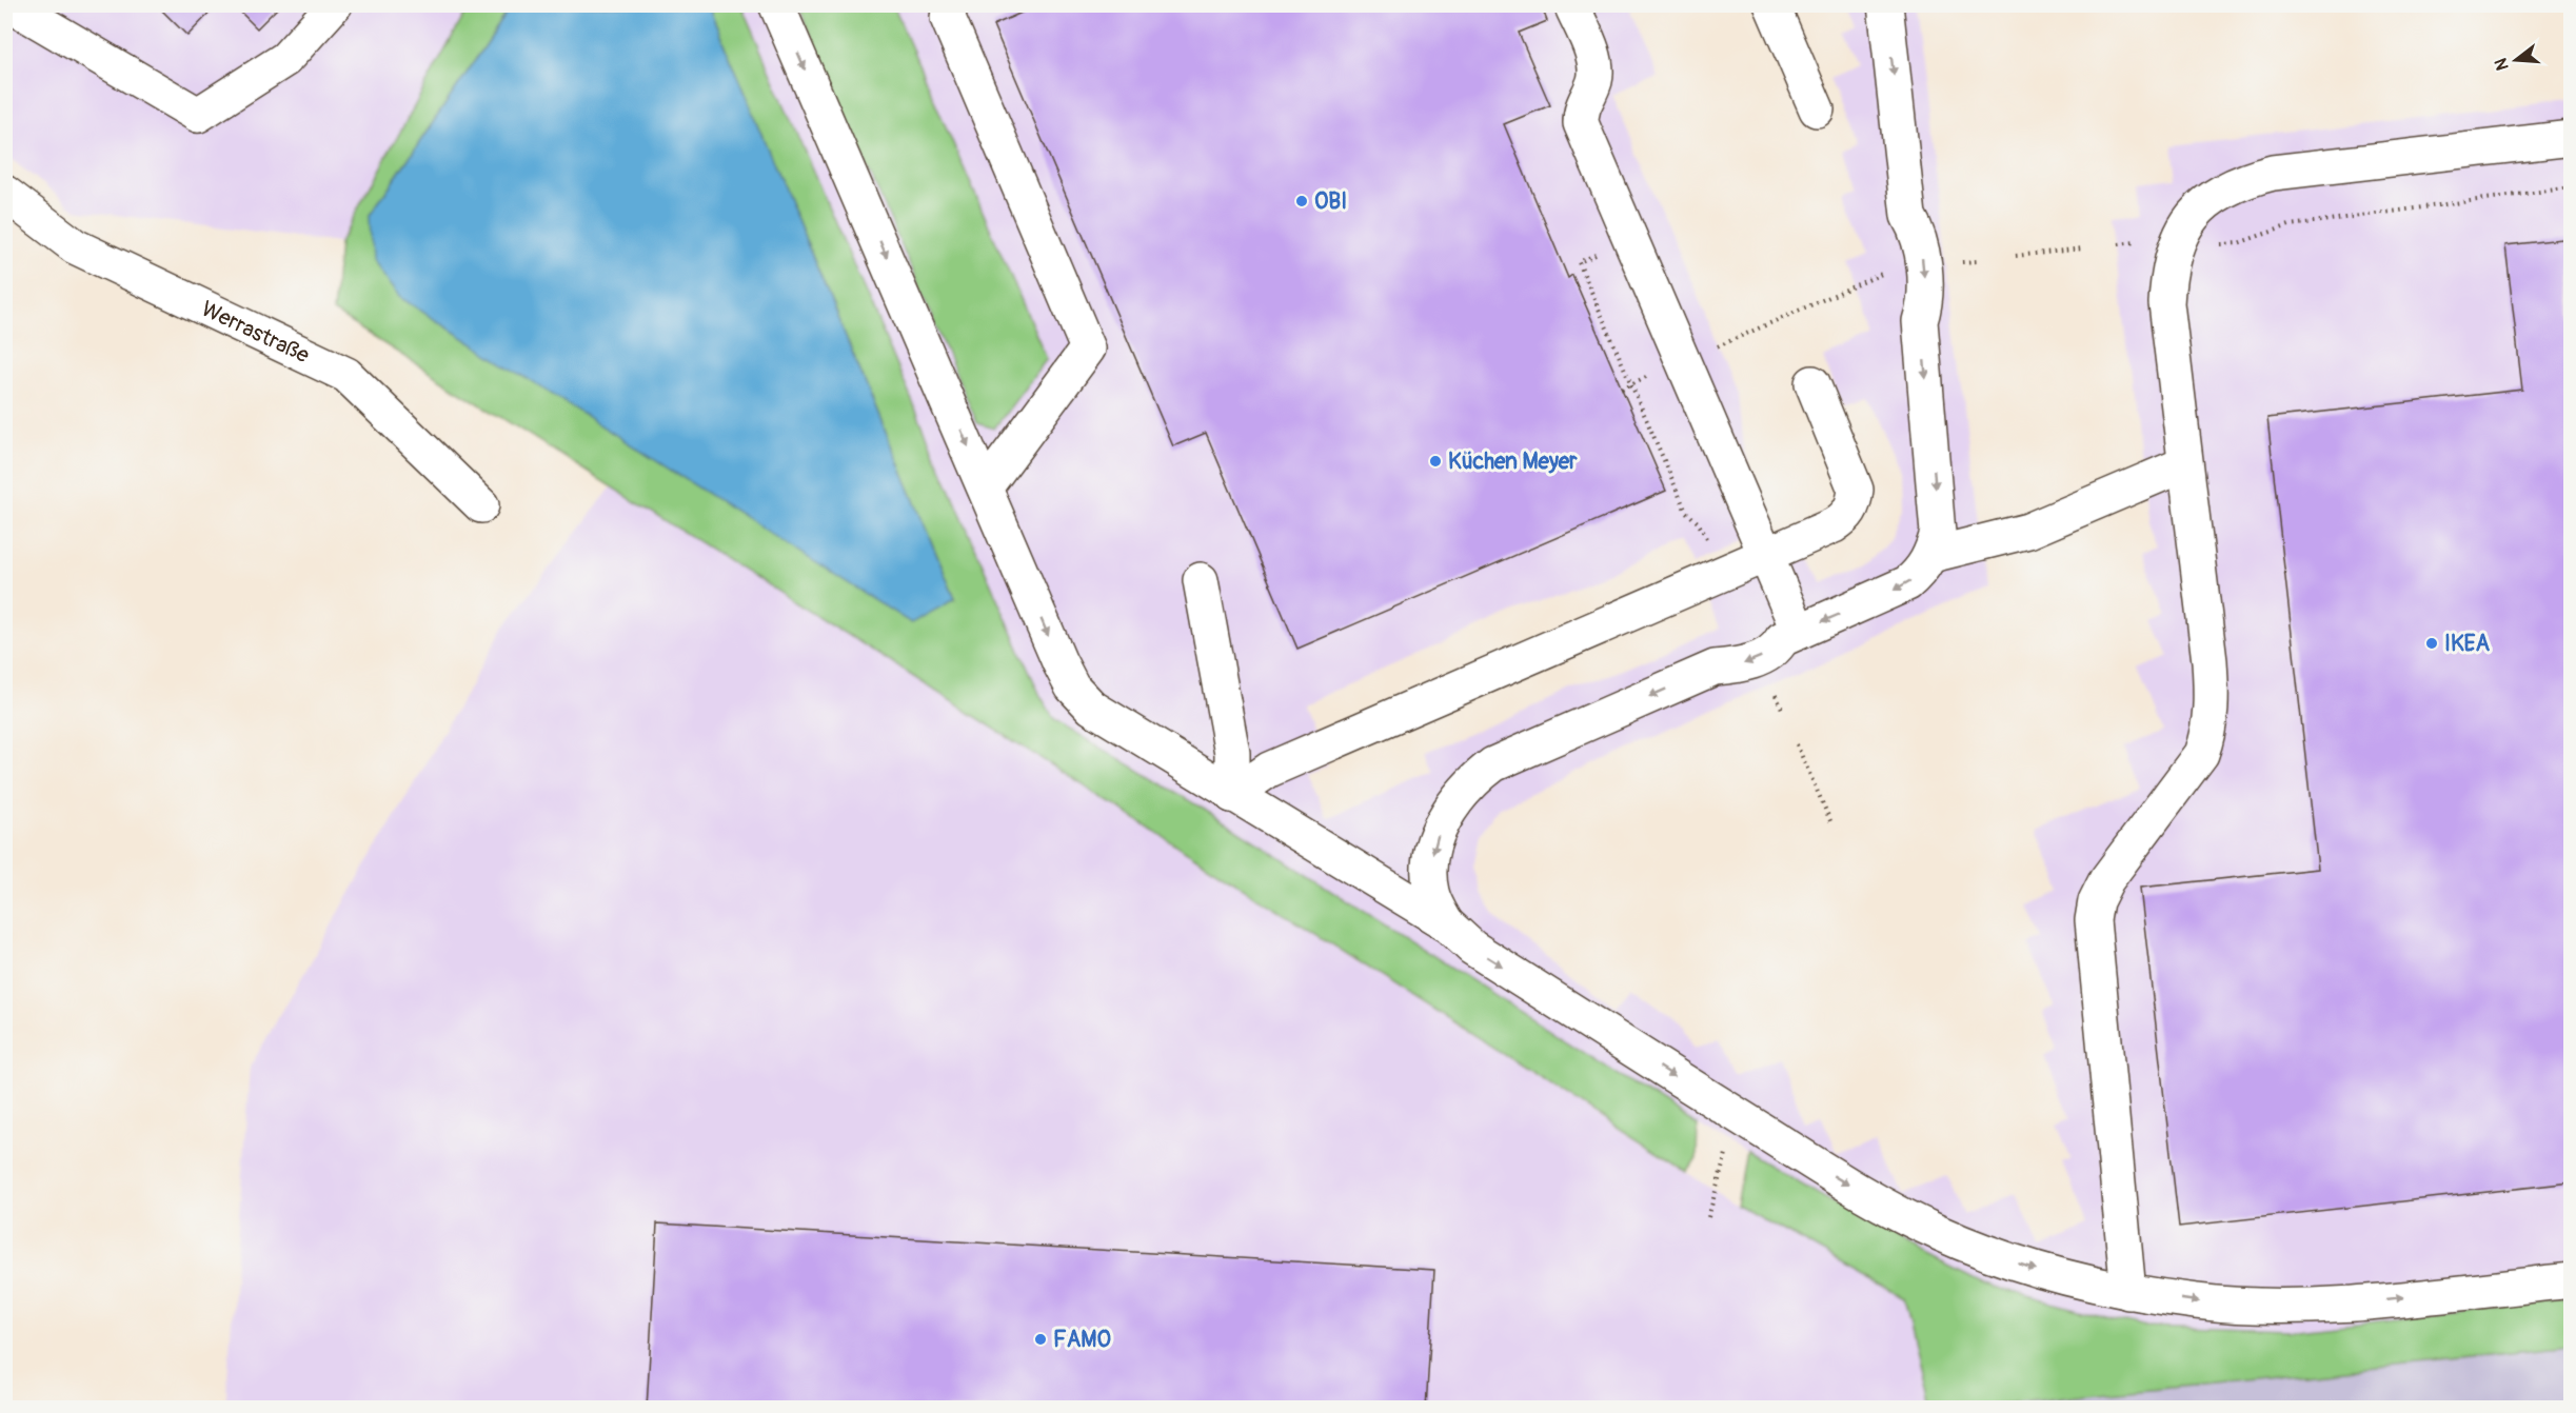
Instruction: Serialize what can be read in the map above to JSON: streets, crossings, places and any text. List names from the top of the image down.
{
  "streets": {
    "lane": ["Werrastraße"]
  },
  "places": [
    "OBI",
    "Küchen Meyer",
    "IKEA",
    "FAMO"
  ],
  "north": "left"
}
